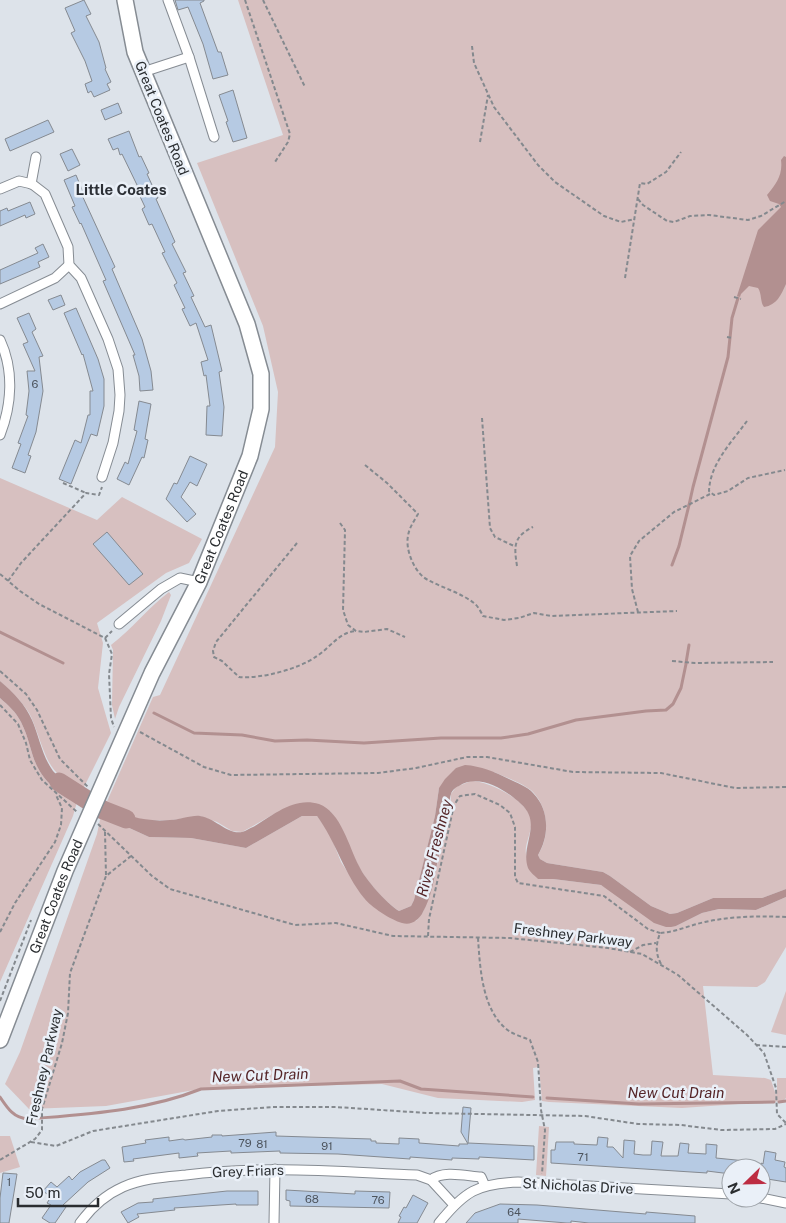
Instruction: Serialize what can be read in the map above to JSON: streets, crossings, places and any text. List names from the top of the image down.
{
  "streets": {
    "main road": ["Great Coates Road"],
    "street": ["Grey Friars", "St Nicholas Drive"],
    "path": ["Freshney Parkway"]
  },
  "crossings": [
    ["Great Coates Road", "Freshney Parkway"],
    ["Grey Friars", "St Nicholas Drive"]
  ],
  "districts": ["Little Coates"],
  "water": ["River Freshney", "New Cut Drain"],
  "house_numbers": [
    "6",
    "79",
    "81",
    "91",
    "71",
    "1",
    "68",
    "76",
    "64"
  ],
  "scale_bar": "50 m",
  "north": "bottom left"
}
